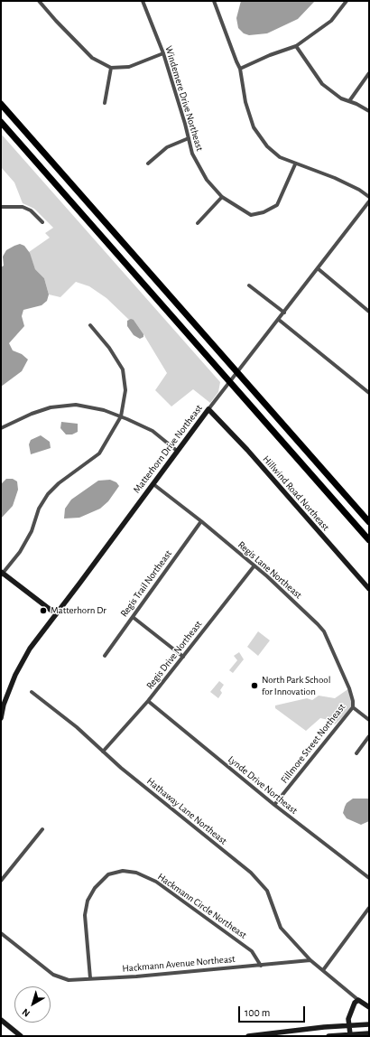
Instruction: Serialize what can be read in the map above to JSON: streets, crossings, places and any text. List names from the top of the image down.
{
  "streets": {
    "street": [
      "Windemere Drive Northeast",
      "Matterhorn Drive Northeast",
      "Hillwind Road Northeast",
      "Regis Lane Northeast",
      "Regis Trail Northeast",
      "Regis Drive Northeast",
      "Fillmore Street Northeast",
      "Lynde Drive Northeast",
      "Hathaway Lane Northeast",
      "Hackmann Circle Northeast",
      "Hackmann Avenue Northeast"
    ]
  },
  "crossings": [
    ["Matterhorn Drive Northeast", "Hillwind Road Northeast"],
    ["Matterhorn Drive Northeast", "Regis Lane Northeast"],
    ["Regis Lane Northeast", "Regis Trail Northeast"],
    ["Regis Lane Northeast", "Regis Drive Northeast"],
    ["Regis Lane Northeast", "Fillmore Street Northeast"],
    ["Regis Drive Northeast", "Lynde Drive Northeast"],
    ["Regis Drive Northeast", "Hathaway Lane Northeast"],
    ["Fillmore Street Northeast", "Lynde Drive Northeast"],
    ["Hathaway Lane Northeast", "Hackmann Avenue Northeast"],
    ["Hackmann Circle Northeast", "Hackmann Avenue Northeast"]
  ],
  "places": ["Matterhorn Dr", "North Park School for Innovation"],
  "scale_bar": "100 m",
  "north": "bottom left"
}
